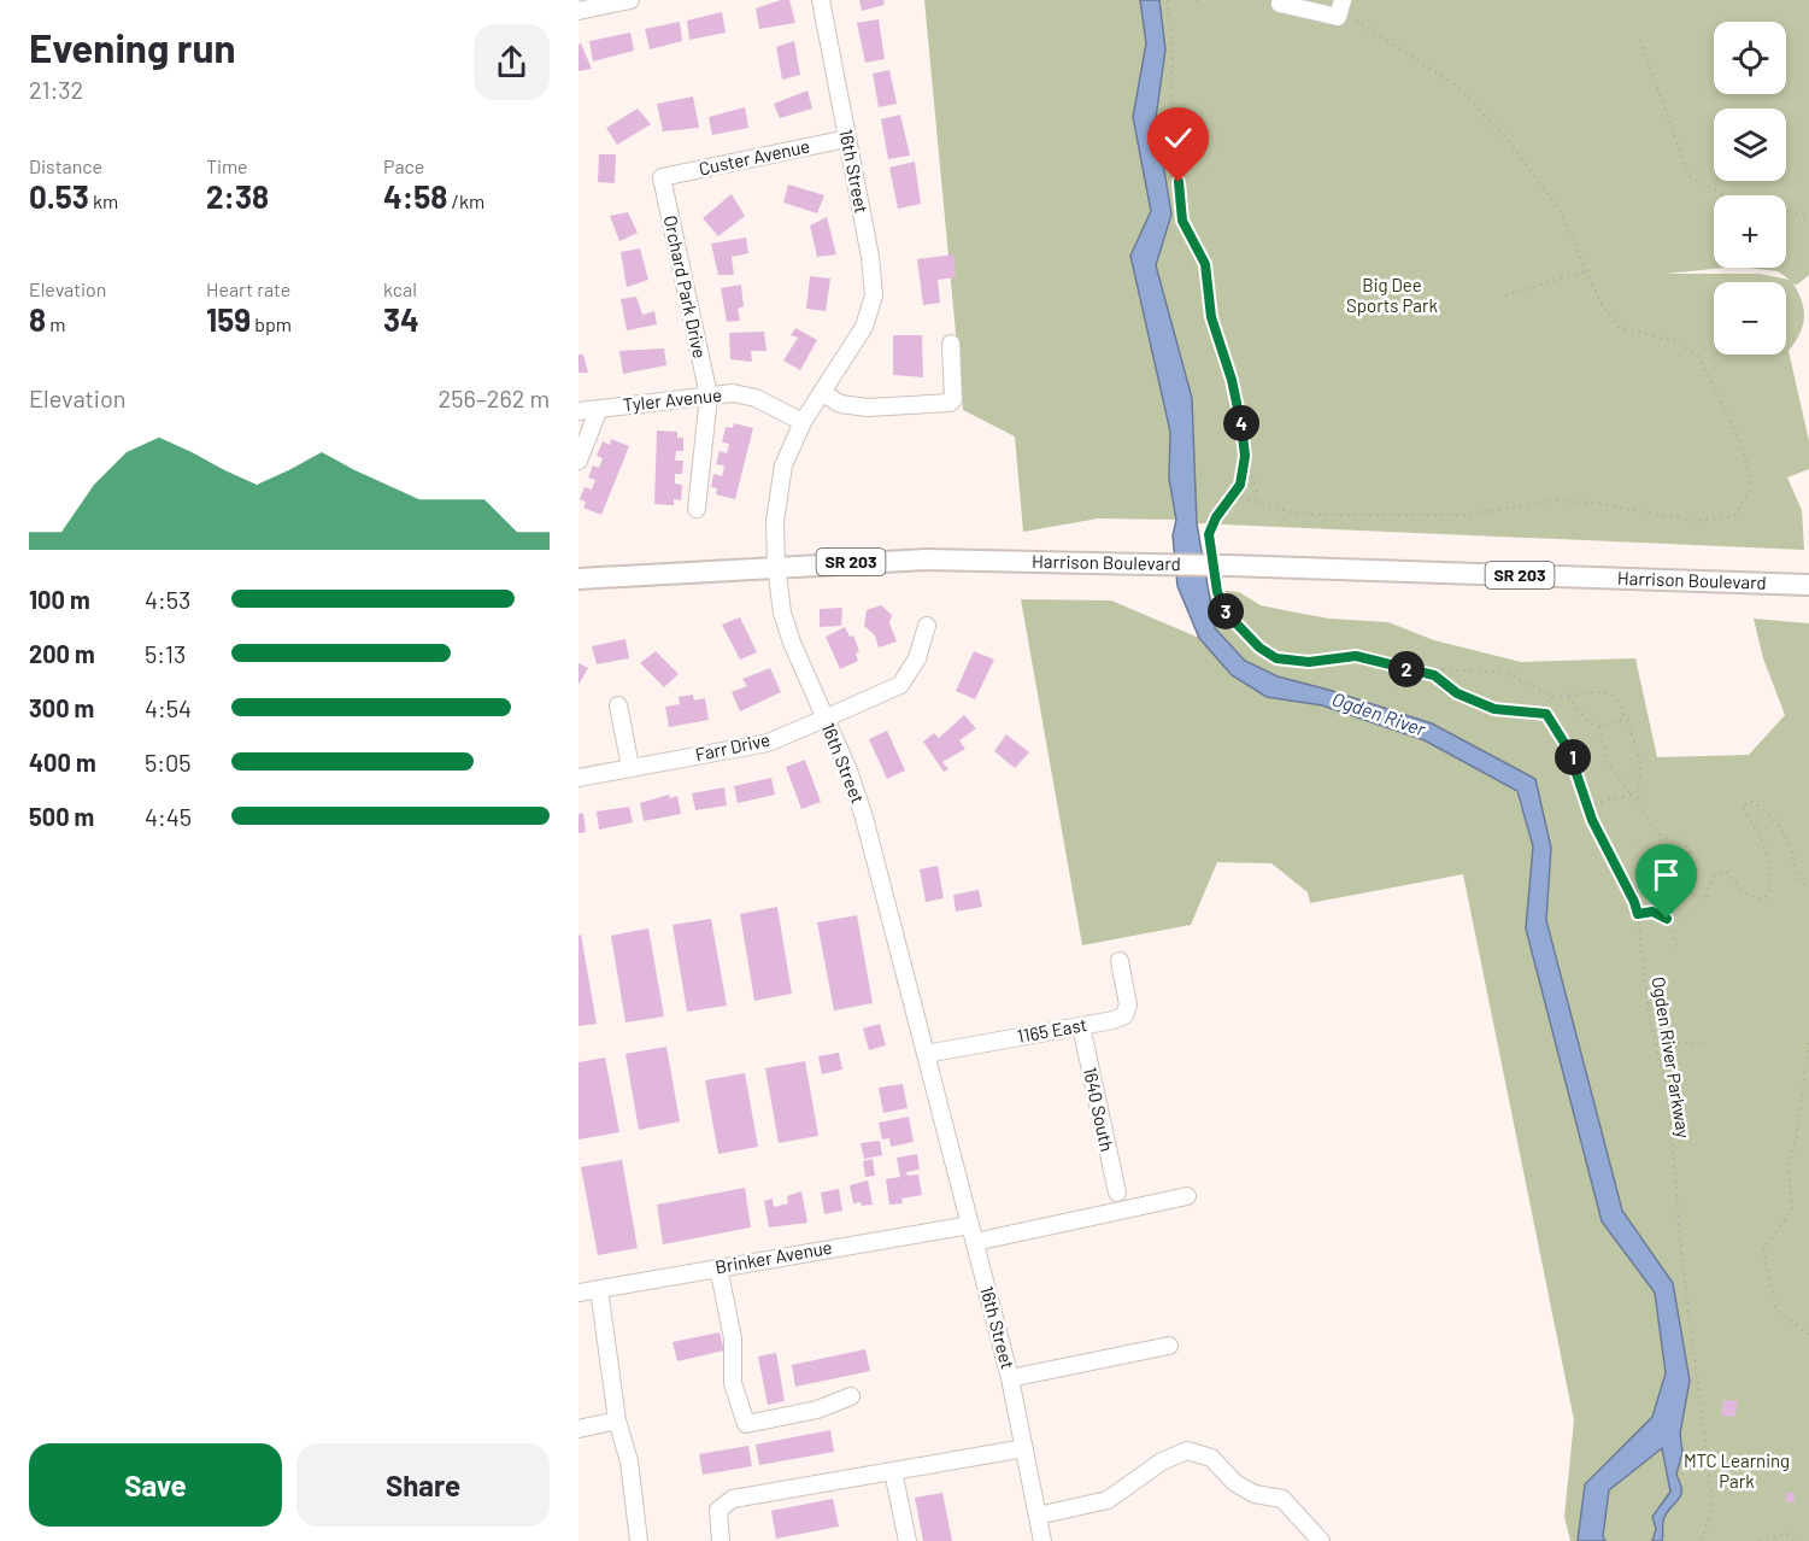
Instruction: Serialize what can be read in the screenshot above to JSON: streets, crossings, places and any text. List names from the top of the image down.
{
  "streets": {
    "main road": ["SR 203", "Harrison Boulevard"],
    "street": [
      "Custer Avenue",
      "16th Street",
      "Orchard Park Drive",
      "Tyler Avenue",
      "Farr Drive",
      "1165 East",
      "1640 South",
      "Brinker Avenue"
    ],
    "path": ["Ogden River Parkway"]
  },
  "crossings": [
    ["Custer Avenue", "16th Street"],
    ["Custer Avenue", "Orchard Park Drive"],
    ["16th Street", "Tyler Avenue"],
    ["16th Street", "Harrison Boulevard"],
    ["16th Street", "Farr Drive"],
    ["16th Street", "1165 East"],
    ["16th Street", "Brinker Avenue"],
    ["Orchard Park Drive", "Tyler Avenue"],
    ["1165 East", "1640 South"]
  ],
  "water": ["Ogden River"],
  "parks": ["Big Dee Sports Park", "MTC Learning Park"],
  "page": {
    "heading": ["Evening run", "21:32"],
    "map_buttons": ["+", "−"],
    "stats": [
      ["Distance", "0.53 km"],
      ["Time", "2:38"],
      ["Pace", "4:58 /km"],
      ["Elevation", "8 m"],
      ["Heart rate", "159 bpm"],
      ["kcal", "34"]
    ],
    "chart": ["Elevation", "256–262 m"],
    "pins": [
      "4",
      "3",
      "2",
      "1"
    ],
    "list": [
      {
        "name": "100 m",
        "note": "4:53"
      },
      {
        "name": "200 m",
        "note": "5:13"
      },
      {
        "name": "300 m",
        "note": "4:54"
      },
      {
        "name": "400 m",
        "note": "5:05"
      },
      {
        "name": "500 m",
        "note": "4:45"
      }
    ],
    "buttons": ["Save", "Share"]
  }
}
